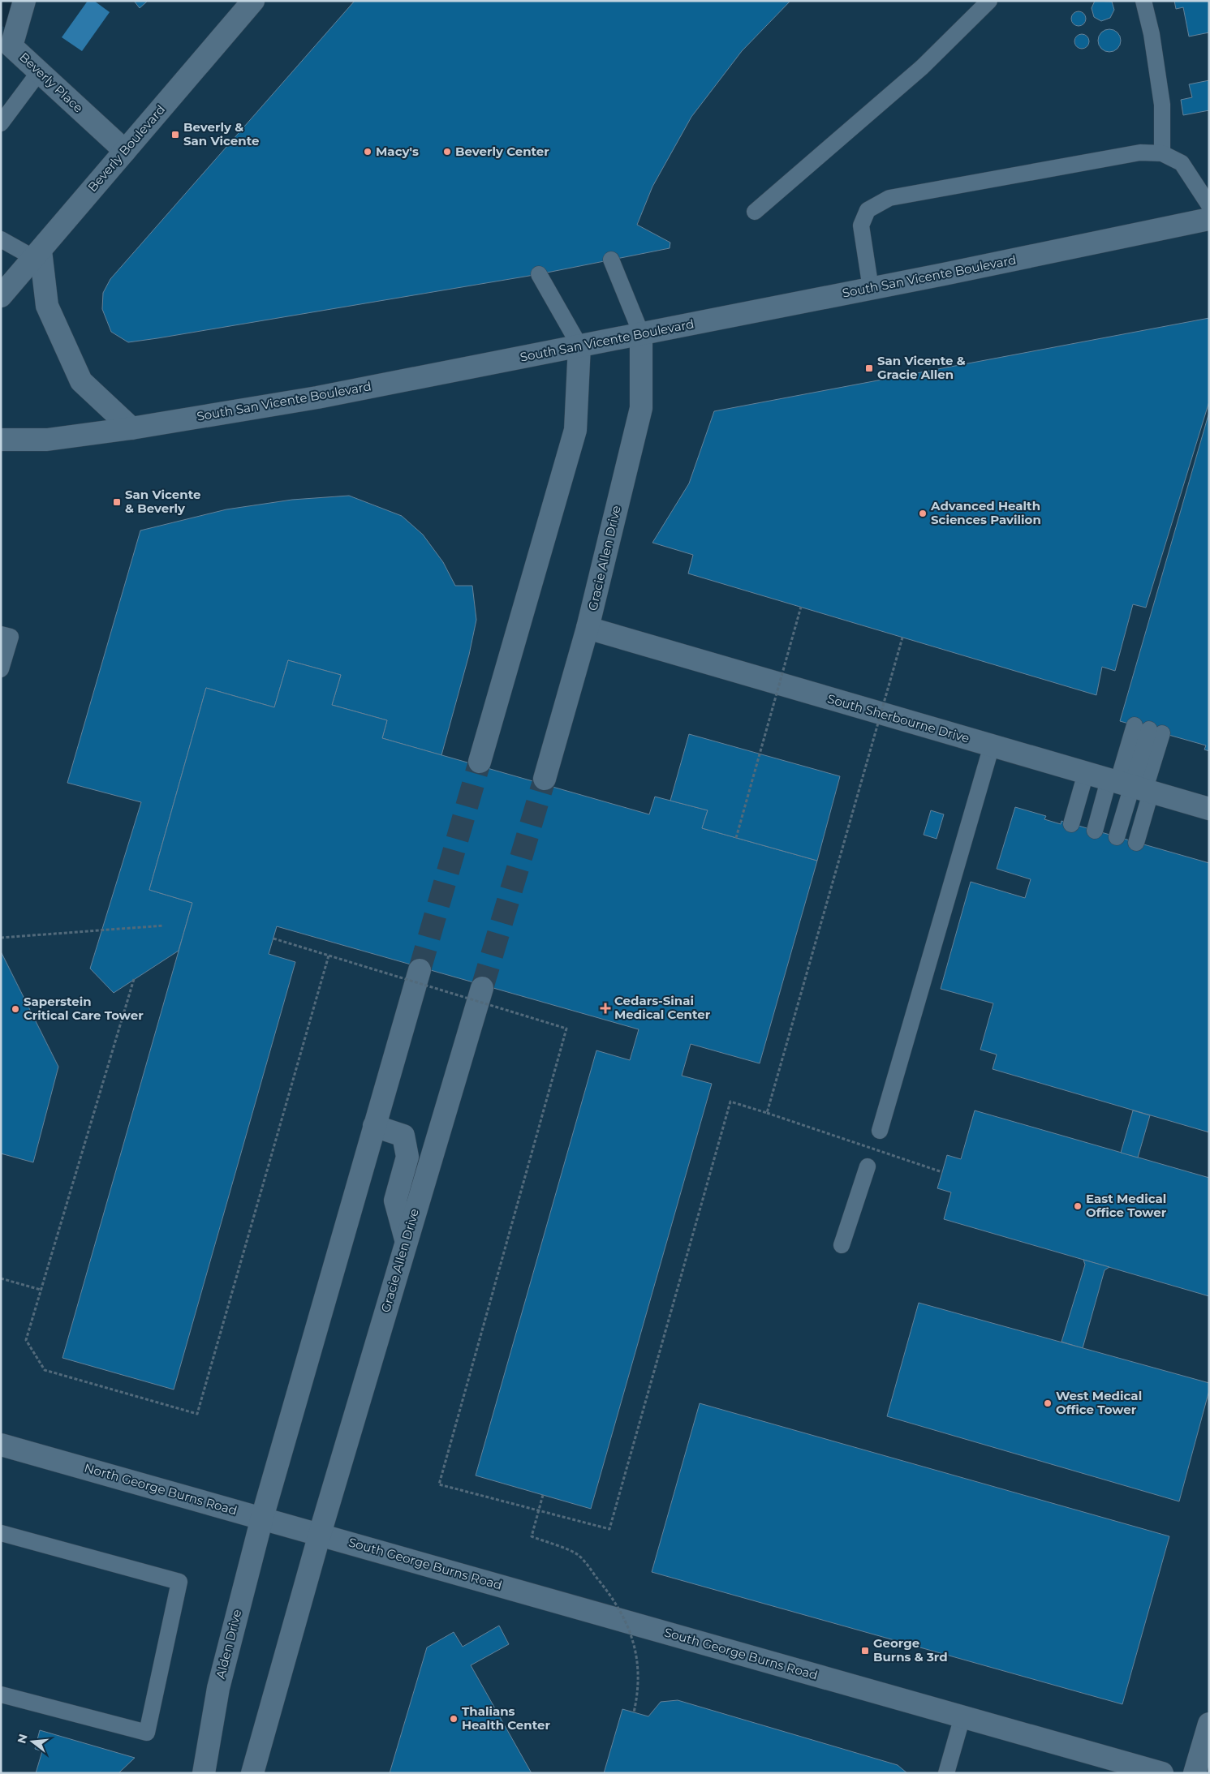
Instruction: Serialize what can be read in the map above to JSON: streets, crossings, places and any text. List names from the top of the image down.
{
  "streets": {
    "street": [
      "Beverly Place",
      "Beverly Boulevard",
      "South San Vicente Boulevard",
      "Gracie Allen Drive",
      "South Sherbourne Drive",
      "North George Burns Road",
      "South George Burns Road",
      "Alden Drive"
    ]
  },
  "crossings": [
    ["Beverly Place", "Beverly Boulevard"],
    ["South San Vicente Boulevard", "Gracie Allen Drive"],
    ["Gracie Allen Drive", "South Sherbourne Drive"],
    ["Gracie Allen Drive", "North George Burns Road"],
    ["Gracie Allen Drive", "South George Burns Road"],
    ["North George Burns Road", "South George Burns Road"],
    ["North George Burns Road", "Alden Drive"]
  ],
  "places": {
    "transit": [
      "Beverly & San Vicente",
      "San Vicente & Gracie Allen",
      "San Vicente & Beverly",
      "George Burns & 3rd"
    ],
    "other": [
      "Macy's",
      "Beverly Center",
      "Advanced Health Sciences Pavilion",
      "Saperstein Critical Care Tower",
      "East Medical Office Tower",
      "West Medical Office Tower",
      "Thalians Health Center"
    ],
    "health": ["Cedars-Sinai Medical Center"]
  },
  "north": "left"
}
